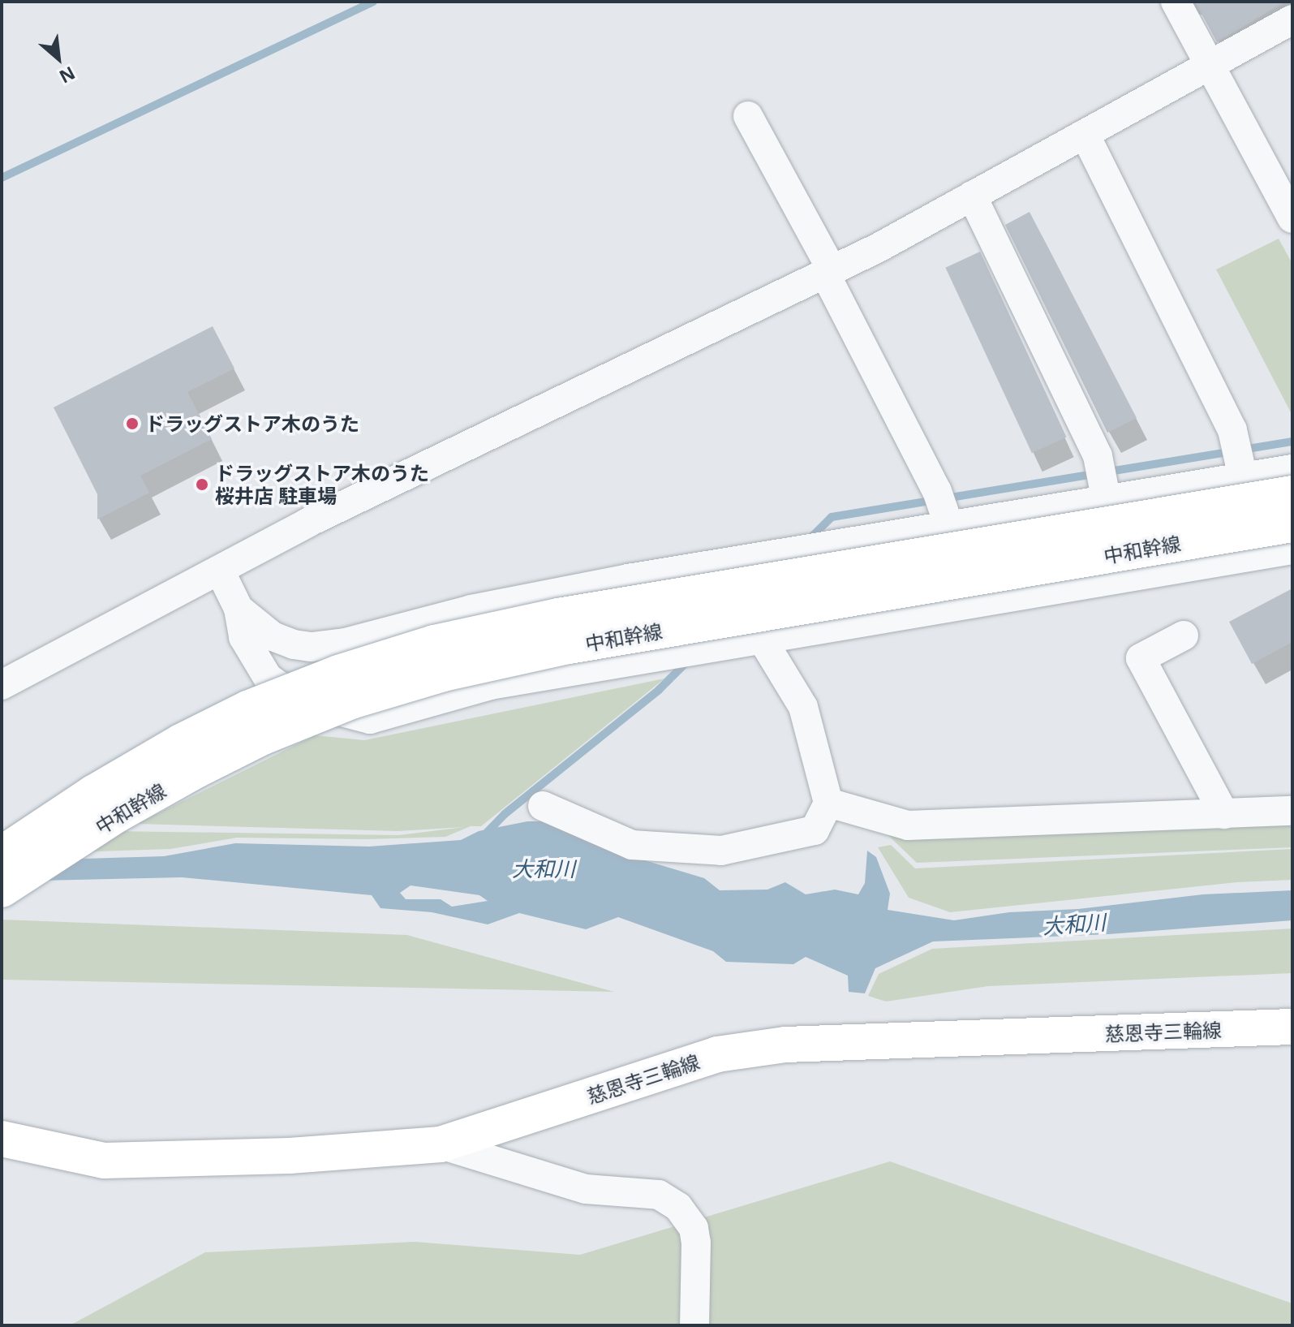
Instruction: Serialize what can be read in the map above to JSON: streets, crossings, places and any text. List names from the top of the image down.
{
  "streets": {
    "main road": ["中和幹線", "慈恩寺三輪線"]
  },
  "water": ["大和川"],
  "places": ["ドラッグストア木のうた", "ドラッグストア木のうた 桜井店 駐車場"],
  "north": "bottom right"
}
